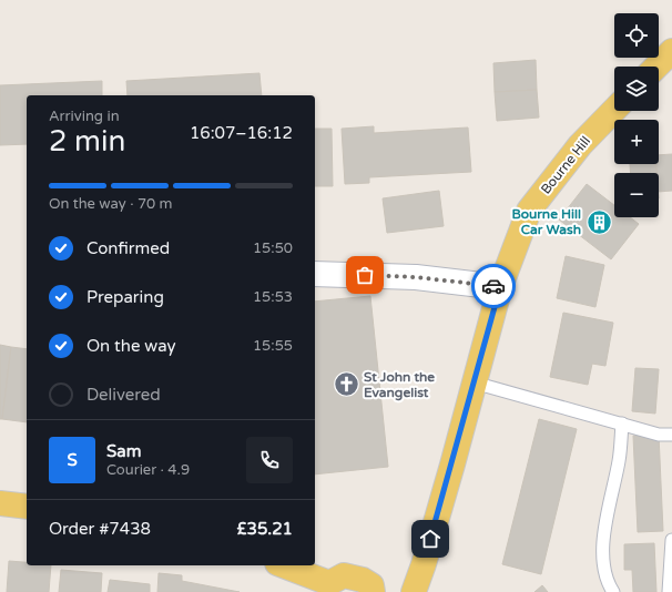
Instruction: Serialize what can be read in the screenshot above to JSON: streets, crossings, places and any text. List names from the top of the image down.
{
  "streets": {
    "main road": ["Bourne Hill"]
  },
  "places": {
    "building": ["Bourne Hill Car Wash"],
    "church": ["St John the Evangelist"]
  },
  "page": {
    "map_buttons": ["+", "−"],
    "heading": ["2 min", "Arriving in", "16:07–16:12"],
    "panel": [
      "Sam",
      "Courier · 4.9",
      "Order #7438",
      "£35.21"
    ],
    "bar": "On the way · 70 m",
    "list": [
      ["Confirmed", "15:50"],
      ["Preparing", "15:53"],
      ["On the way", "15:55"],
      "Delivered"
    ],
    "round": "S"
  }
}
